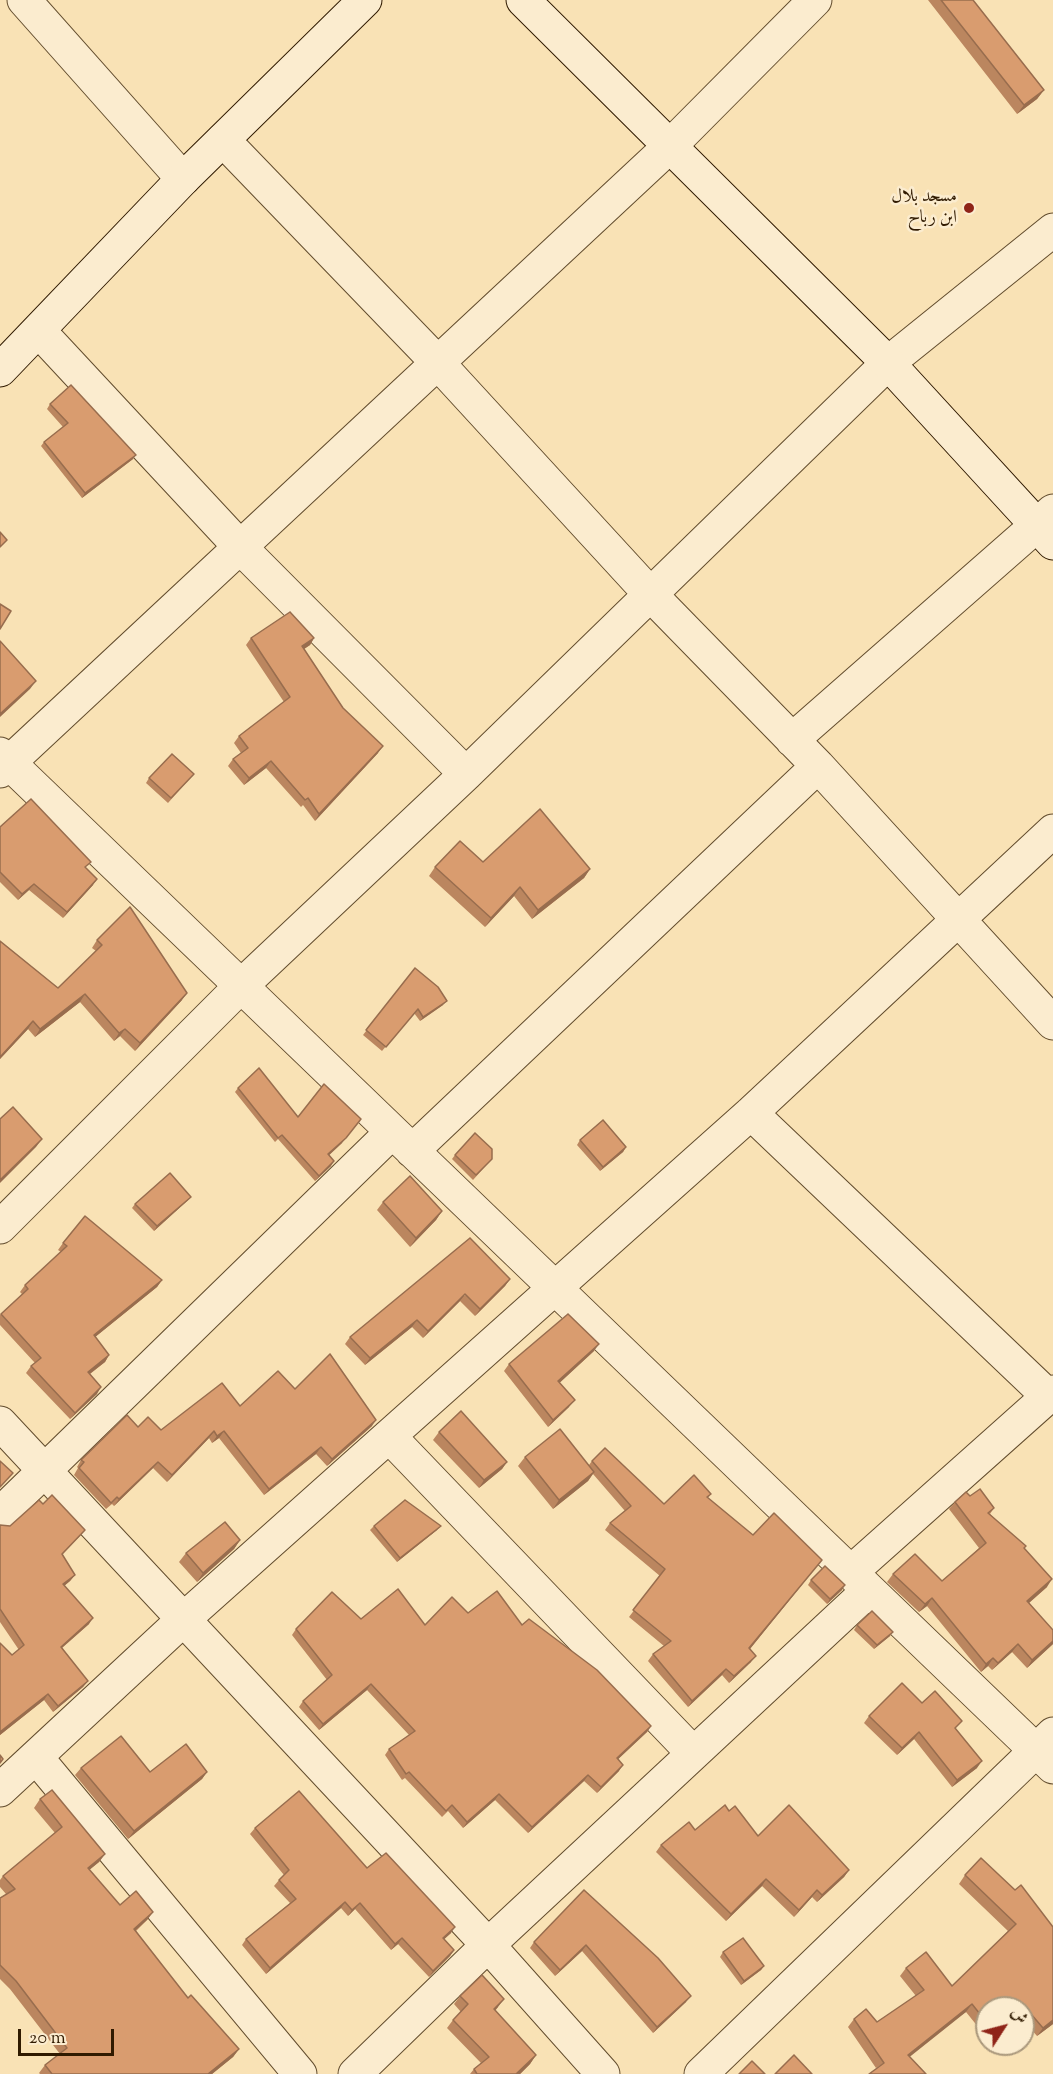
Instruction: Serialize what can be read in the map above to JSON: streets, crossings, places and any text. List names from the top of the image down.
{
  "places": ["مسجد بلال ابن رباح"],
  "scale_bar": "20 m",
  "north": "top right"
}
